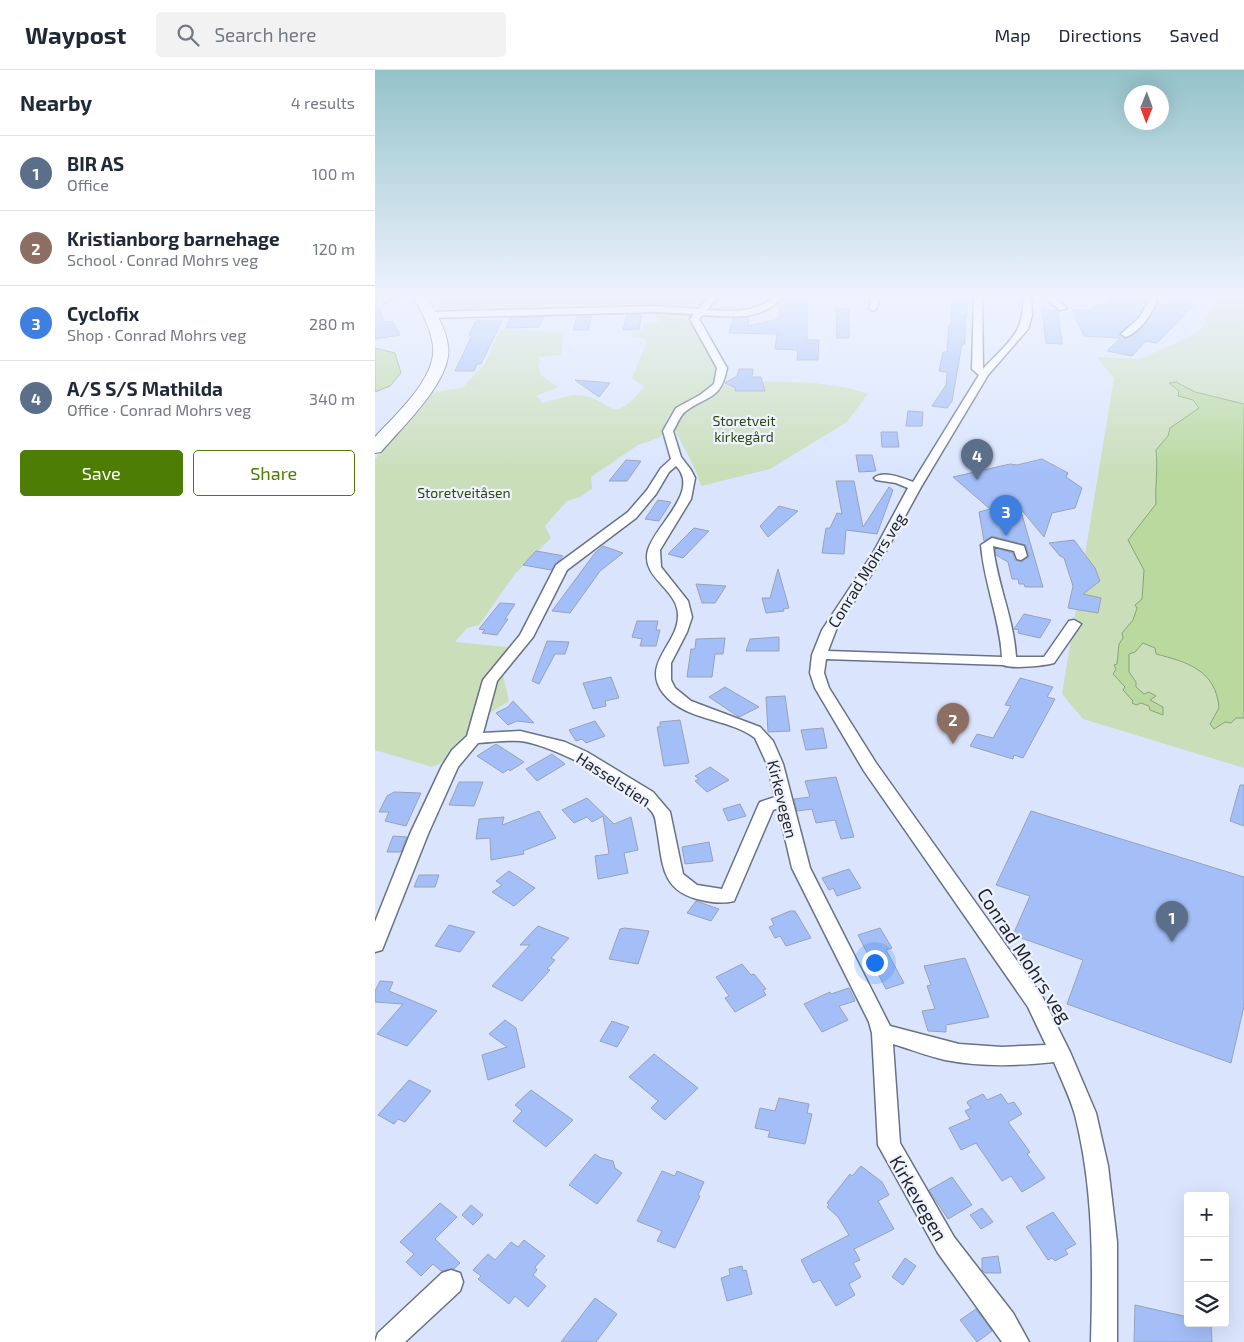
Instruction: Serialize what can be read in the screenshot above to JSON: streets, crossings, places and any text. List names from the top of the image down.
{
  "streets": {
    "street": ["Conrad Mohrs veg", "Hasselstien", "Kirkevegen"]
  },
  "crossings": [
    ["Hasselstien", "Kirkevegen"]
  ],
  "parks": ["Storetveit kirkegård", "Storetveitåsen"],
  "north": "bottom",
  "page": {
    "header": "Waypost",
    "search": "Search here",
    "nav": ["Map", "Directions", "Saved"],
    "heading": ["Nearby", "4 results"],
    "list": [
      {
        "mark": "1",
        "name": "BIR AS",
        "note": "Office",
        "value": "100 m"
      },
      {
        "mark": "2",
        "name": "Kristianborg barnehage",
        "note": "School · Conrad Mohrs veg",
        "value": "120 m"
      },
      {
        "mark": "3",
        "name": "Cyclofix",
        "note": "Shop · Conrad Mohrs veg",
        "value": "280 m"
      },
      {
        "mark": "4",
        "name": "A/S S/S Mathilda",
        "note": "Office · Conrad Mohrs veg",
        "value": "340 m"
      }
    ],
    "buttons": ["Save", "Share"],
    "pins": [
      "4",
      "3",
      "2",
      "1"
    ],
    "map_buttons": ["+", "−"]
  }
}
